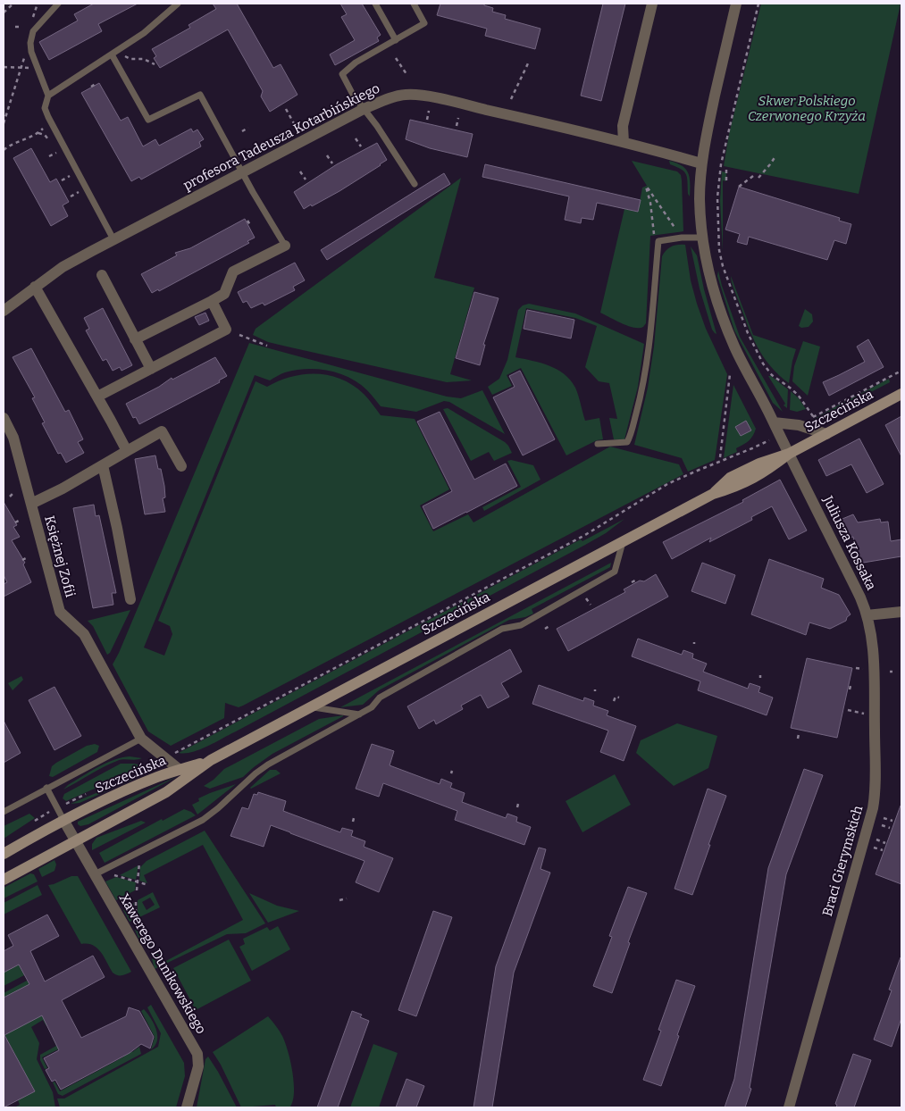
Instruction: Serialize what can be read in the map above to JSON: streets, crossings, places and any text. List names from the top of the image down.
{
  "streets": {
    "street": [
      "profesora Tadeusza Kotarbińskiego",
      "Szczecińska",
      "Juliusza Kossaka",
      "Księżnej Zofii",
      "Braci Gierymskich",
      "Xawerego Dunikowskiego"
    ]
  },
  "crossings": [
    ["profesora Tadeusza Kotarbińskiego", "Juliusza Kossaka"],
    ["Szczecińska", "Juliusza Kossaka"],
    ["Szczecińska", "Księżnej Zofii"],
    ["Szczecińska", "Xawerego Dunikowskiego"],
    ["Juliusza Kossaka", "Braci Gierymskich"]
  ],
  "parks": ["Skwer Polskiego Czerwonego Krzyża"]
}
